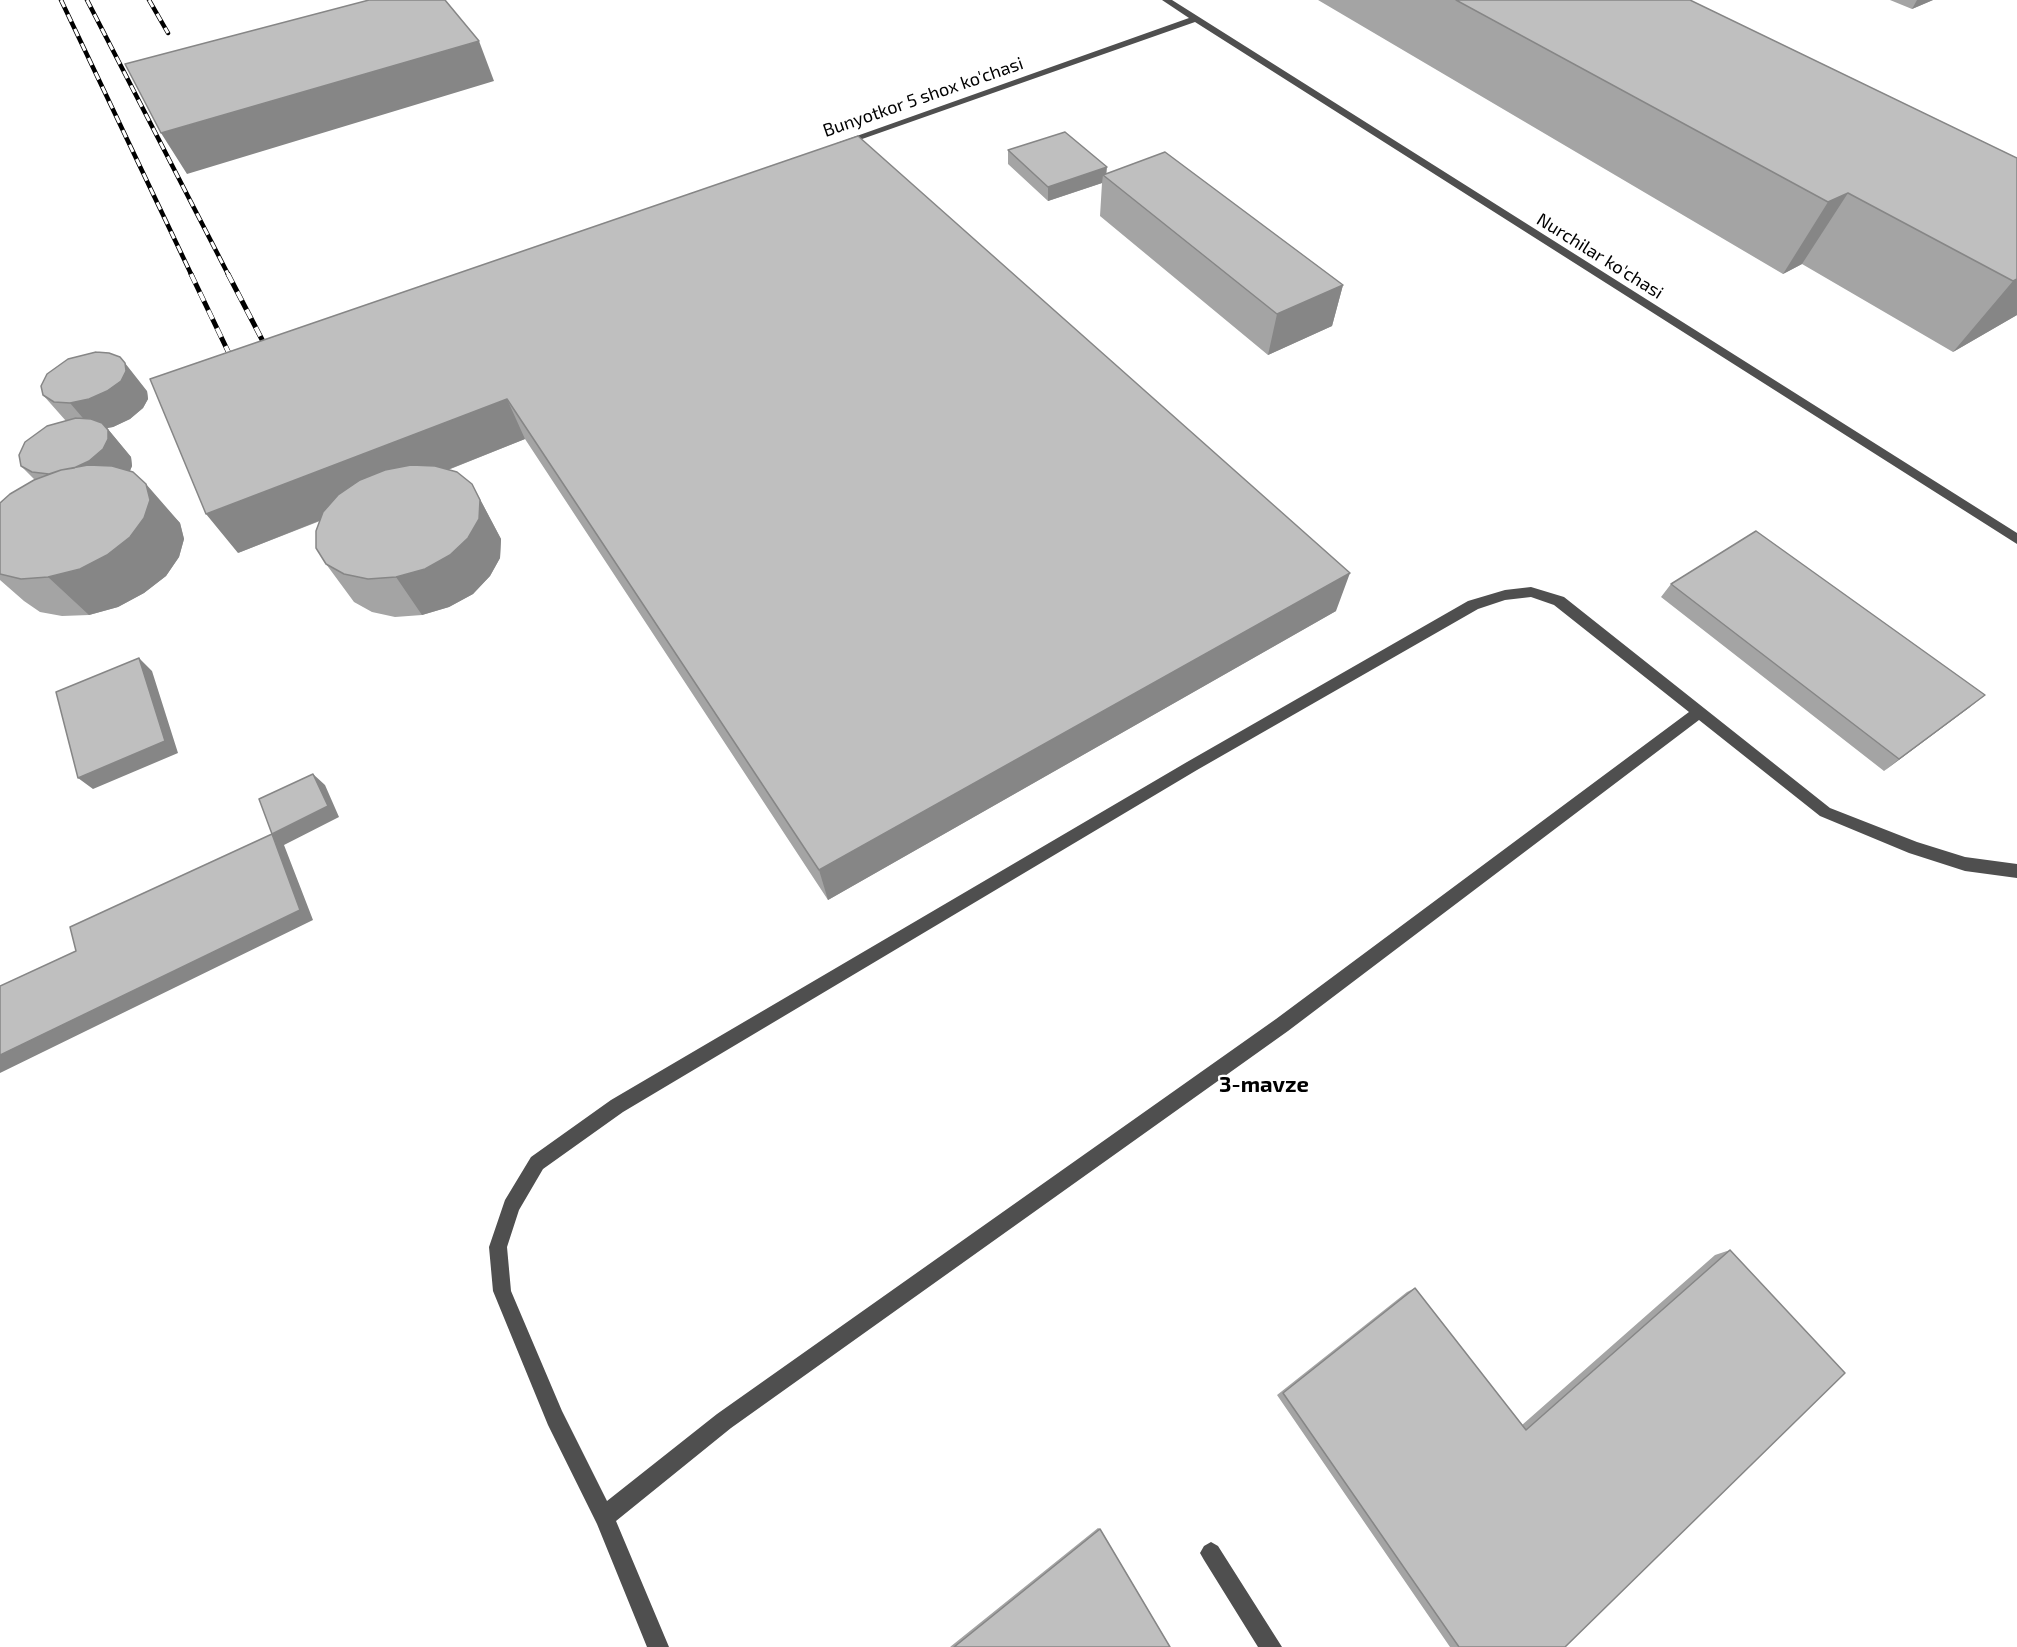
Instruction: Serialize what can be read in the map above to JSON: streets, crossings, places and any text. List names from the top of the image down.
{
  "streets": {
    "street": ["Bunyotkor 5 shox ko'chasi", "Nurchilar ko'chasi"]
  },
  "crossings": [
    ["Bunyotkor 5 shox ko'chasi", "Nurchilar ko'chasi"]
  ],
  "districts": ["3-mavze"]
}
